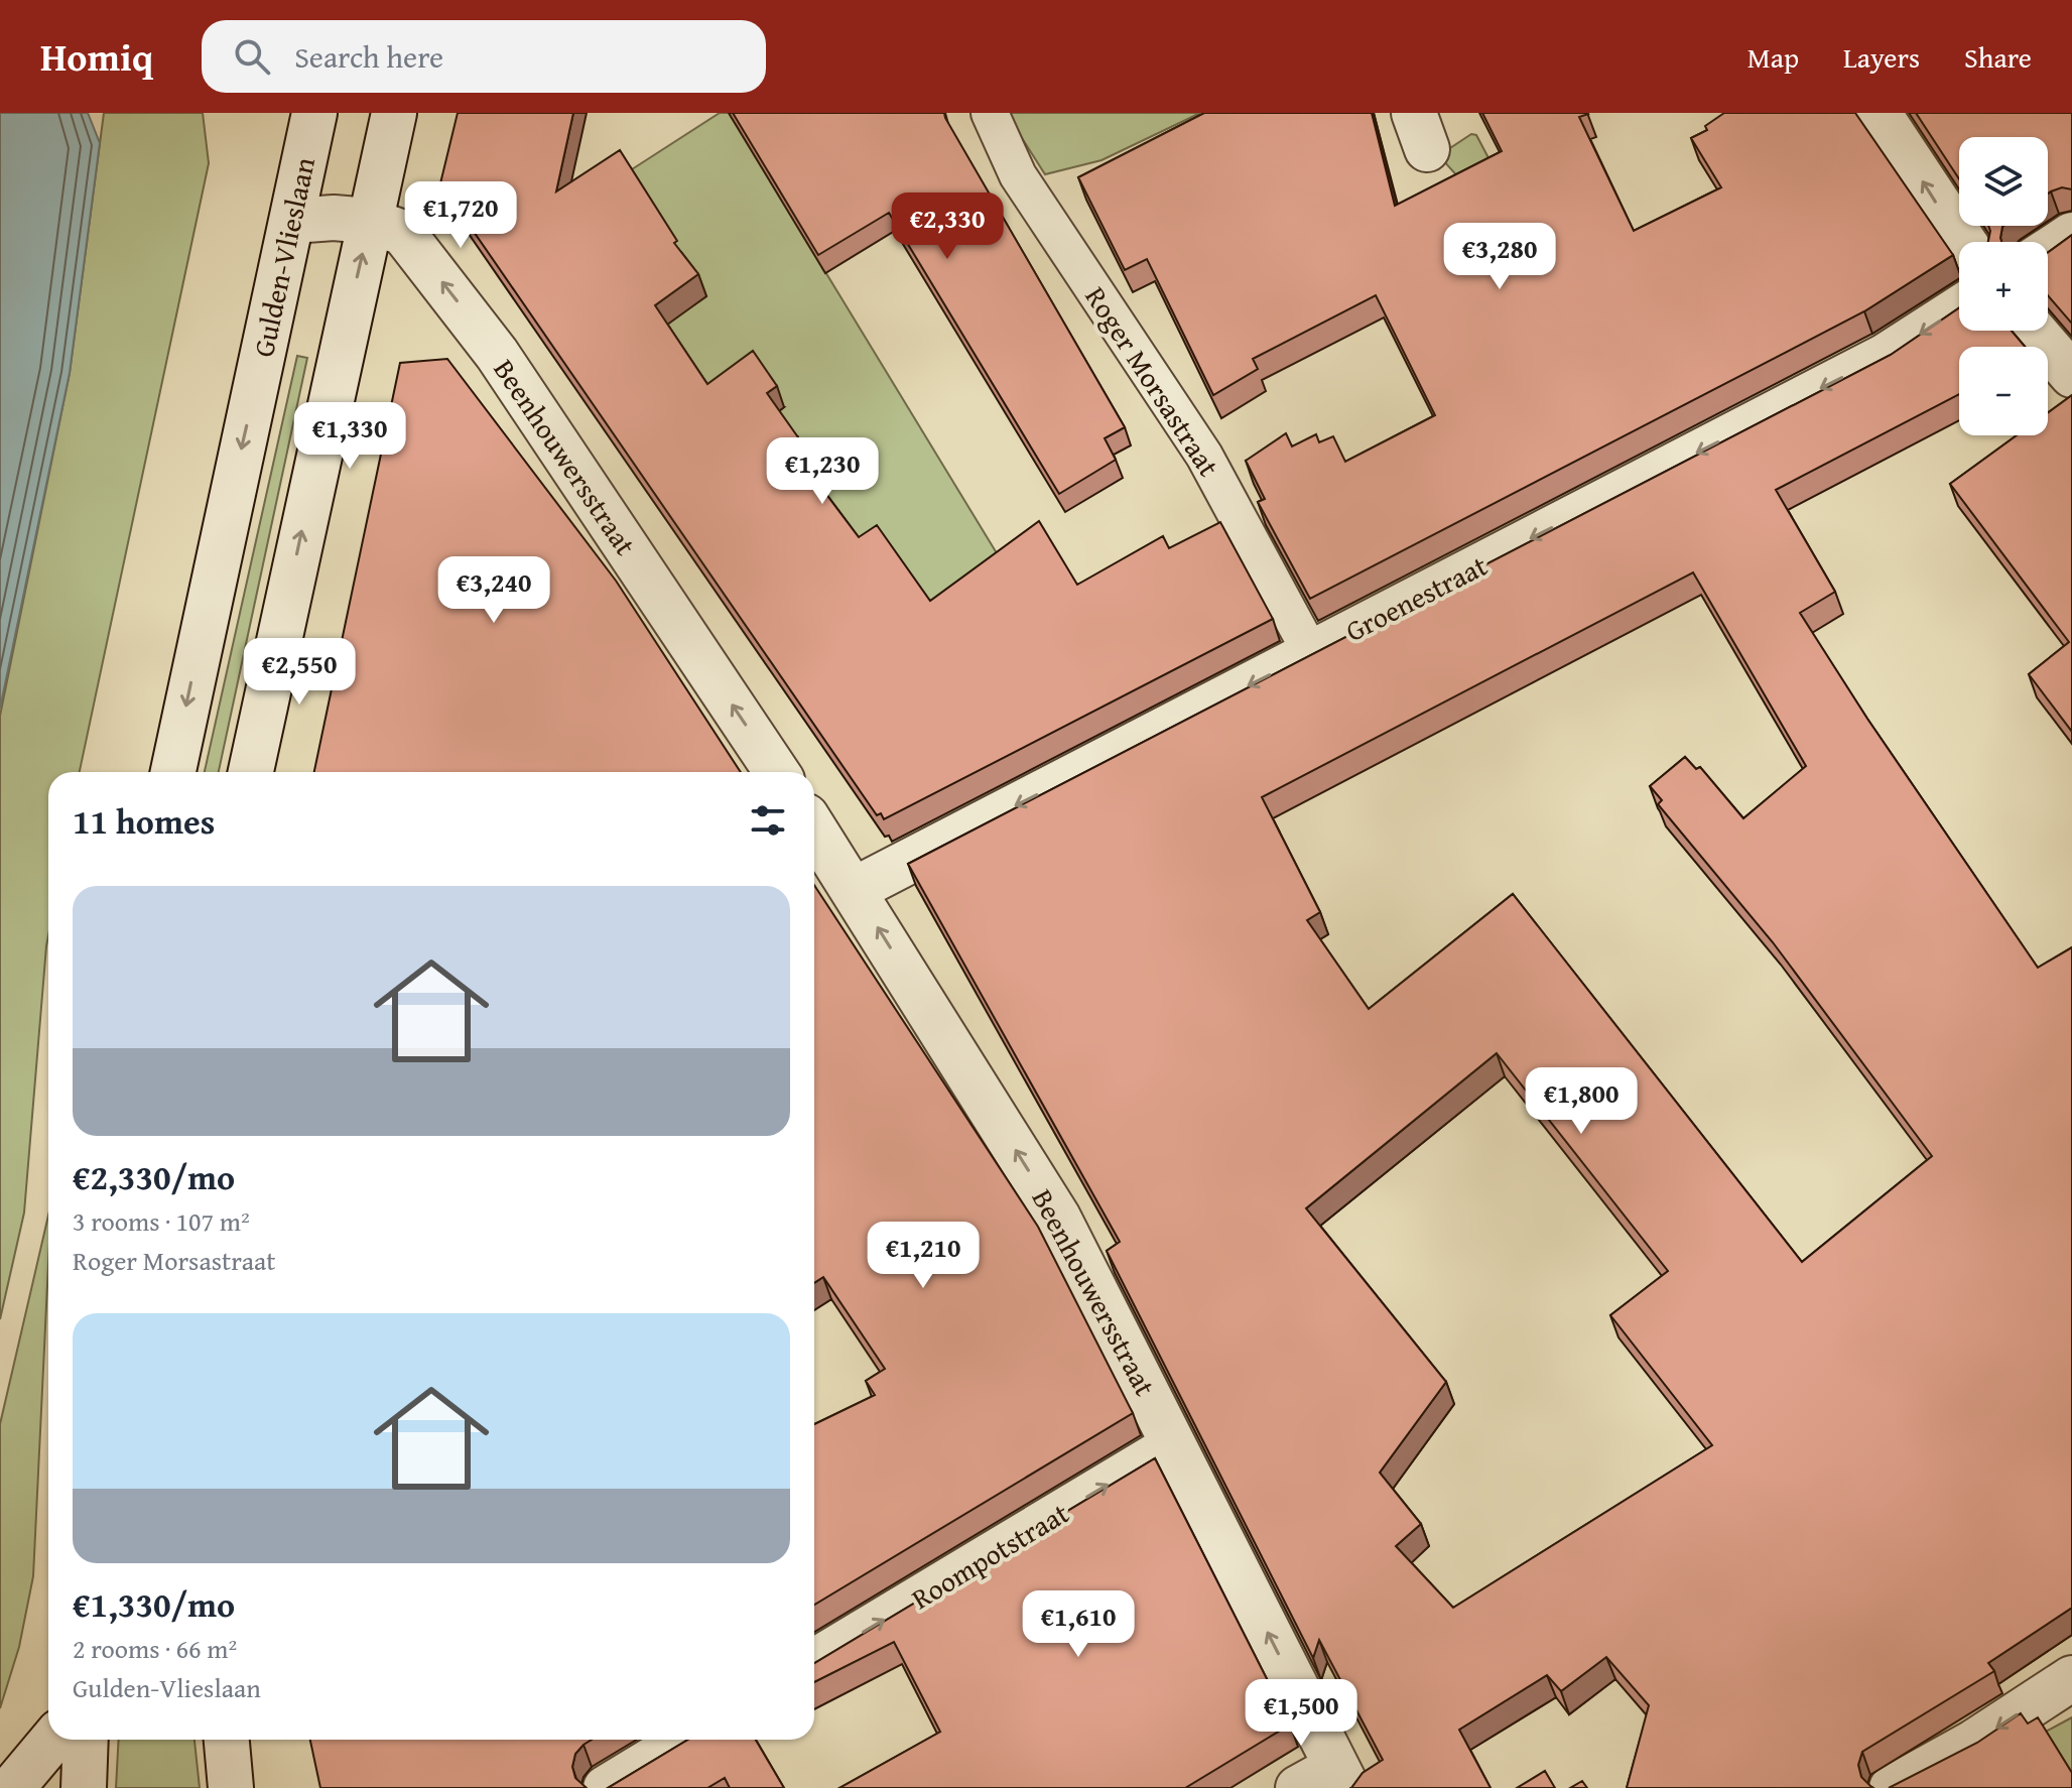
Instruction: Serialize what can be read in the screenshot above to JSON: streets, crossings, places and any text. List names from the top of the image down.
{
  "streets": {
    "street": [
      "Gulden-Vlieslaan",
      "Roger Morsastraat",
      "Beenhouwersstraat",
      "Groenestraat",
      "Roompotstraat"
    ]
  },
  "crossings": [
    ["Gulden-Vlieslaan", "Beenhouwersstraat"],
    ["Roger Morsastraat", "Groenestraat"],
    ["Beenhouwersstraat", "Groenestraat"],
    ["Beenhouwersstraat", "Roompotstraat"]
  ],
  "one_way": ["Beenhouwersstraat", "Groenestraat", "Roompotstraat"],
  "page": {
    "header": "Homiq",
    "search": "Search here",
    "nav": ["Map", "Layers", "Share"],
    "map_buttons": ["+", "−"],
    "price": [
      "€1,720",
      "€2,330",
      "€3,280",
      "€1,330",
      "€1,230",
      "€3,240",
      "€2,550",
      "€1,800",
      "€1,210",
      "€1,610",
      "€1,500"
    ],
    "heading": "11 homes",
    "list": [
      {
        "name": "€2,330/mo",
        "note": "3 rooms · 107 m² · Roger Morsastraat"
      },
      {
        "name": "€1,330/mo",
        "note": "2 rooms · 66 m² · Gulden-Vlieslaan"
      }
    ]
  }
}
